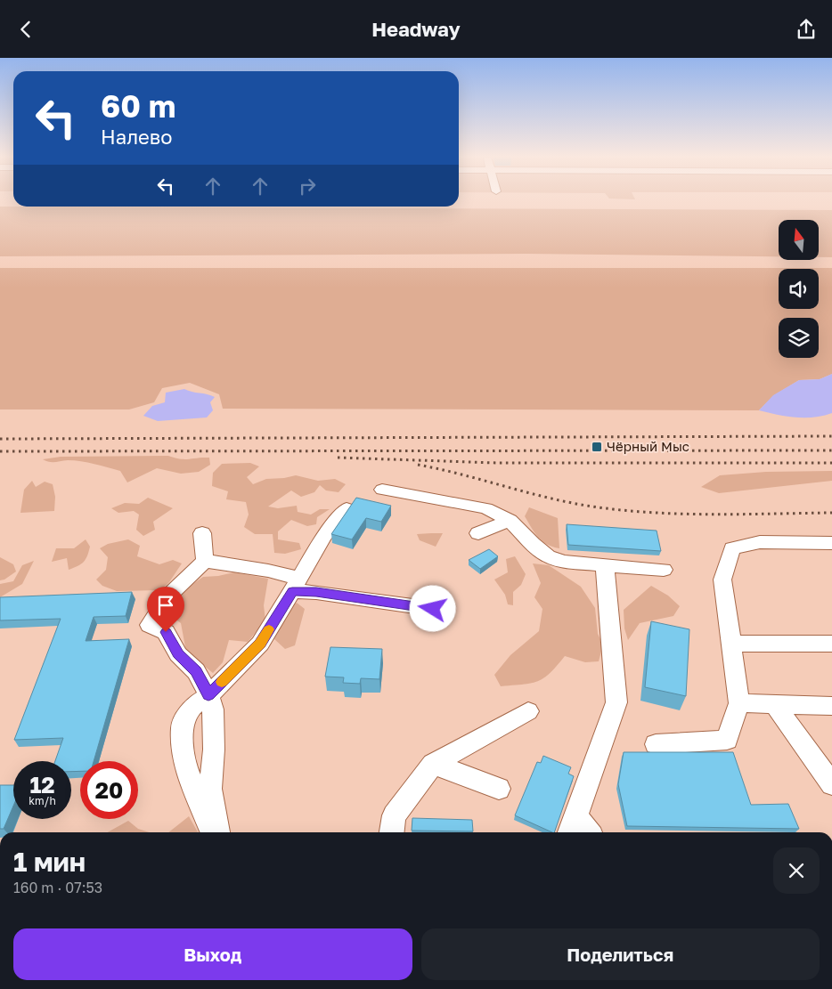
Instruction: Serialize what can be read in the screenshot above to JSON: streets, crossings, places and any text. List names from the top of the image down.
{
  "places": {
    "transit": ["Чёрный Мыс"]
  },
  "north": "top",
  "page": {
    "header": "Headway",
    "turn": ["60 m", "Налево"],
    "speed": "12 km/h",
    "limit": "20",
    "heading": ["1 мин", "160 m · 07:53"],
    "buttons": ["Выход", "Поделиться"]
  }
}
